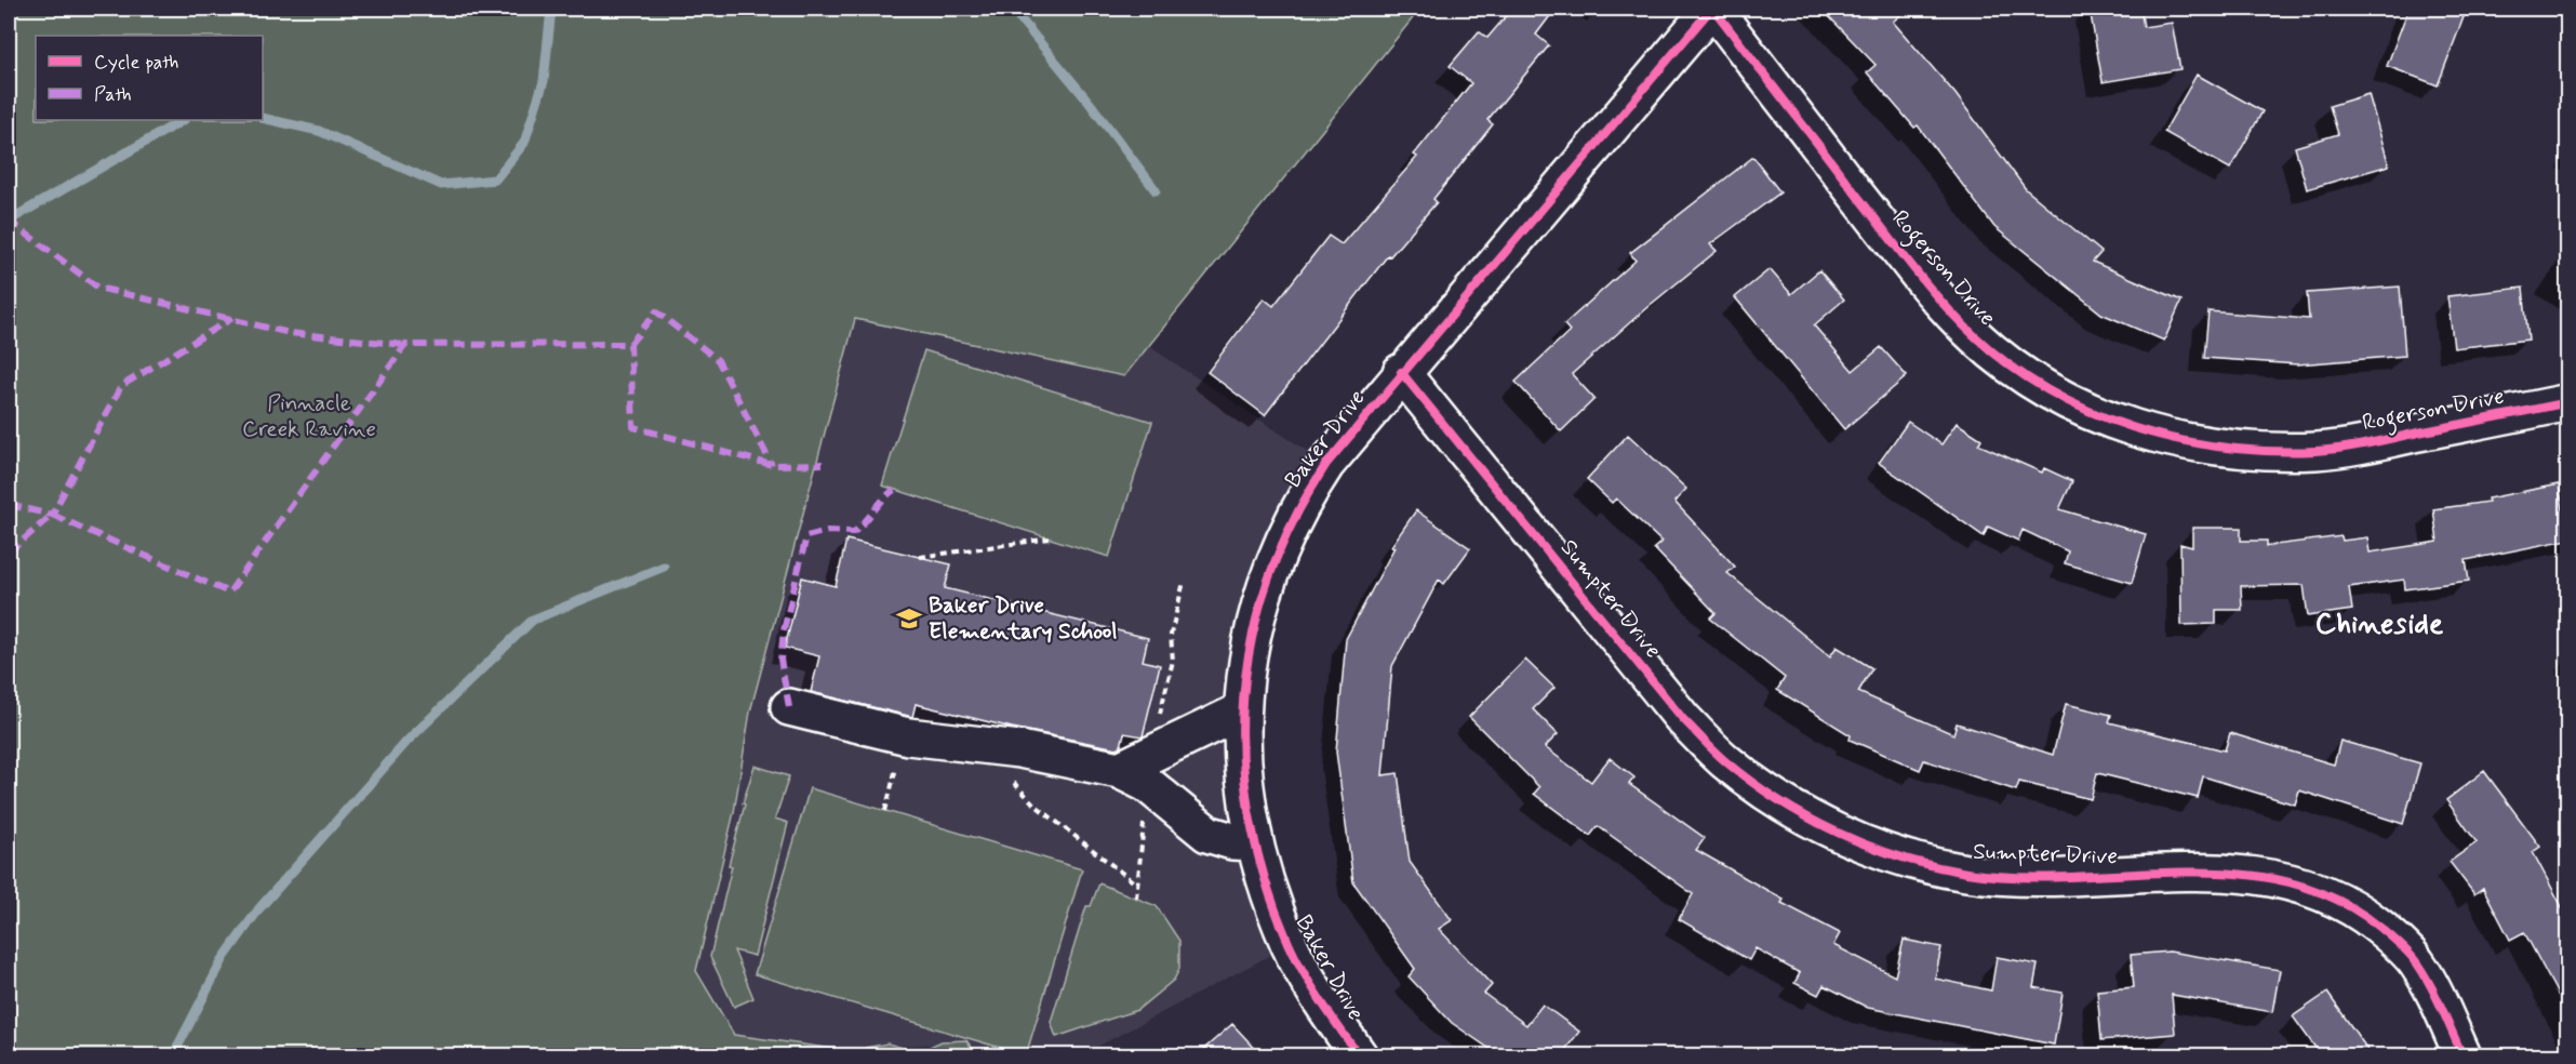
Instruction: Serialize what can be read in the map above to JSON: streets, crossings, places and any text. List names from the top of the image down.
{
  "streets": {
    "street": ["Rogerson Drive", "Baker Drive", "Sumpter Drive"]
  },
  "crossings": [
    ["Rogerson Drive", "Baker Drive"],
    ["Baker Drive", "Sumpter Drive"]
  ],
  "districts": ["Chineside"],
  "parks": ["Pinnacle Creek Ravine"],
  "places": {
    "school or university": ["Baker Drive Elementary School"]
  },
  "legend": ["Cycle path", "Path"]
}
